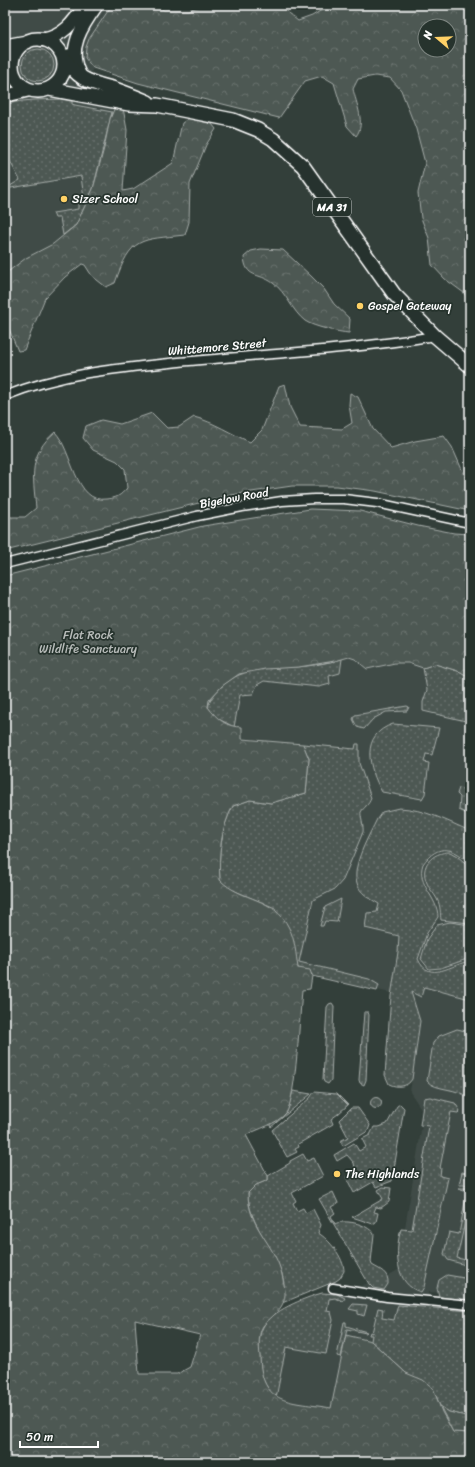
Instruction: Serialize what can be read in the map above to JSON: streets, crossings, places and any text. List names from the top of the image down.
{
  "streets": {
    "main road": ["MA 31"],
    "street": ["Whittemore Street", "Bigelow Road"]
  },
  "crossings": [
    ["MA 31", "Whittemore Street"]
  ],
  "parks": ["Flat Rock Wildlife Sanctuary"],
  "places": ["Sizer School", "Gospel Gateway", "The Highlands"],
  "scale_bar": "50 m",
  "north": "left"
}
